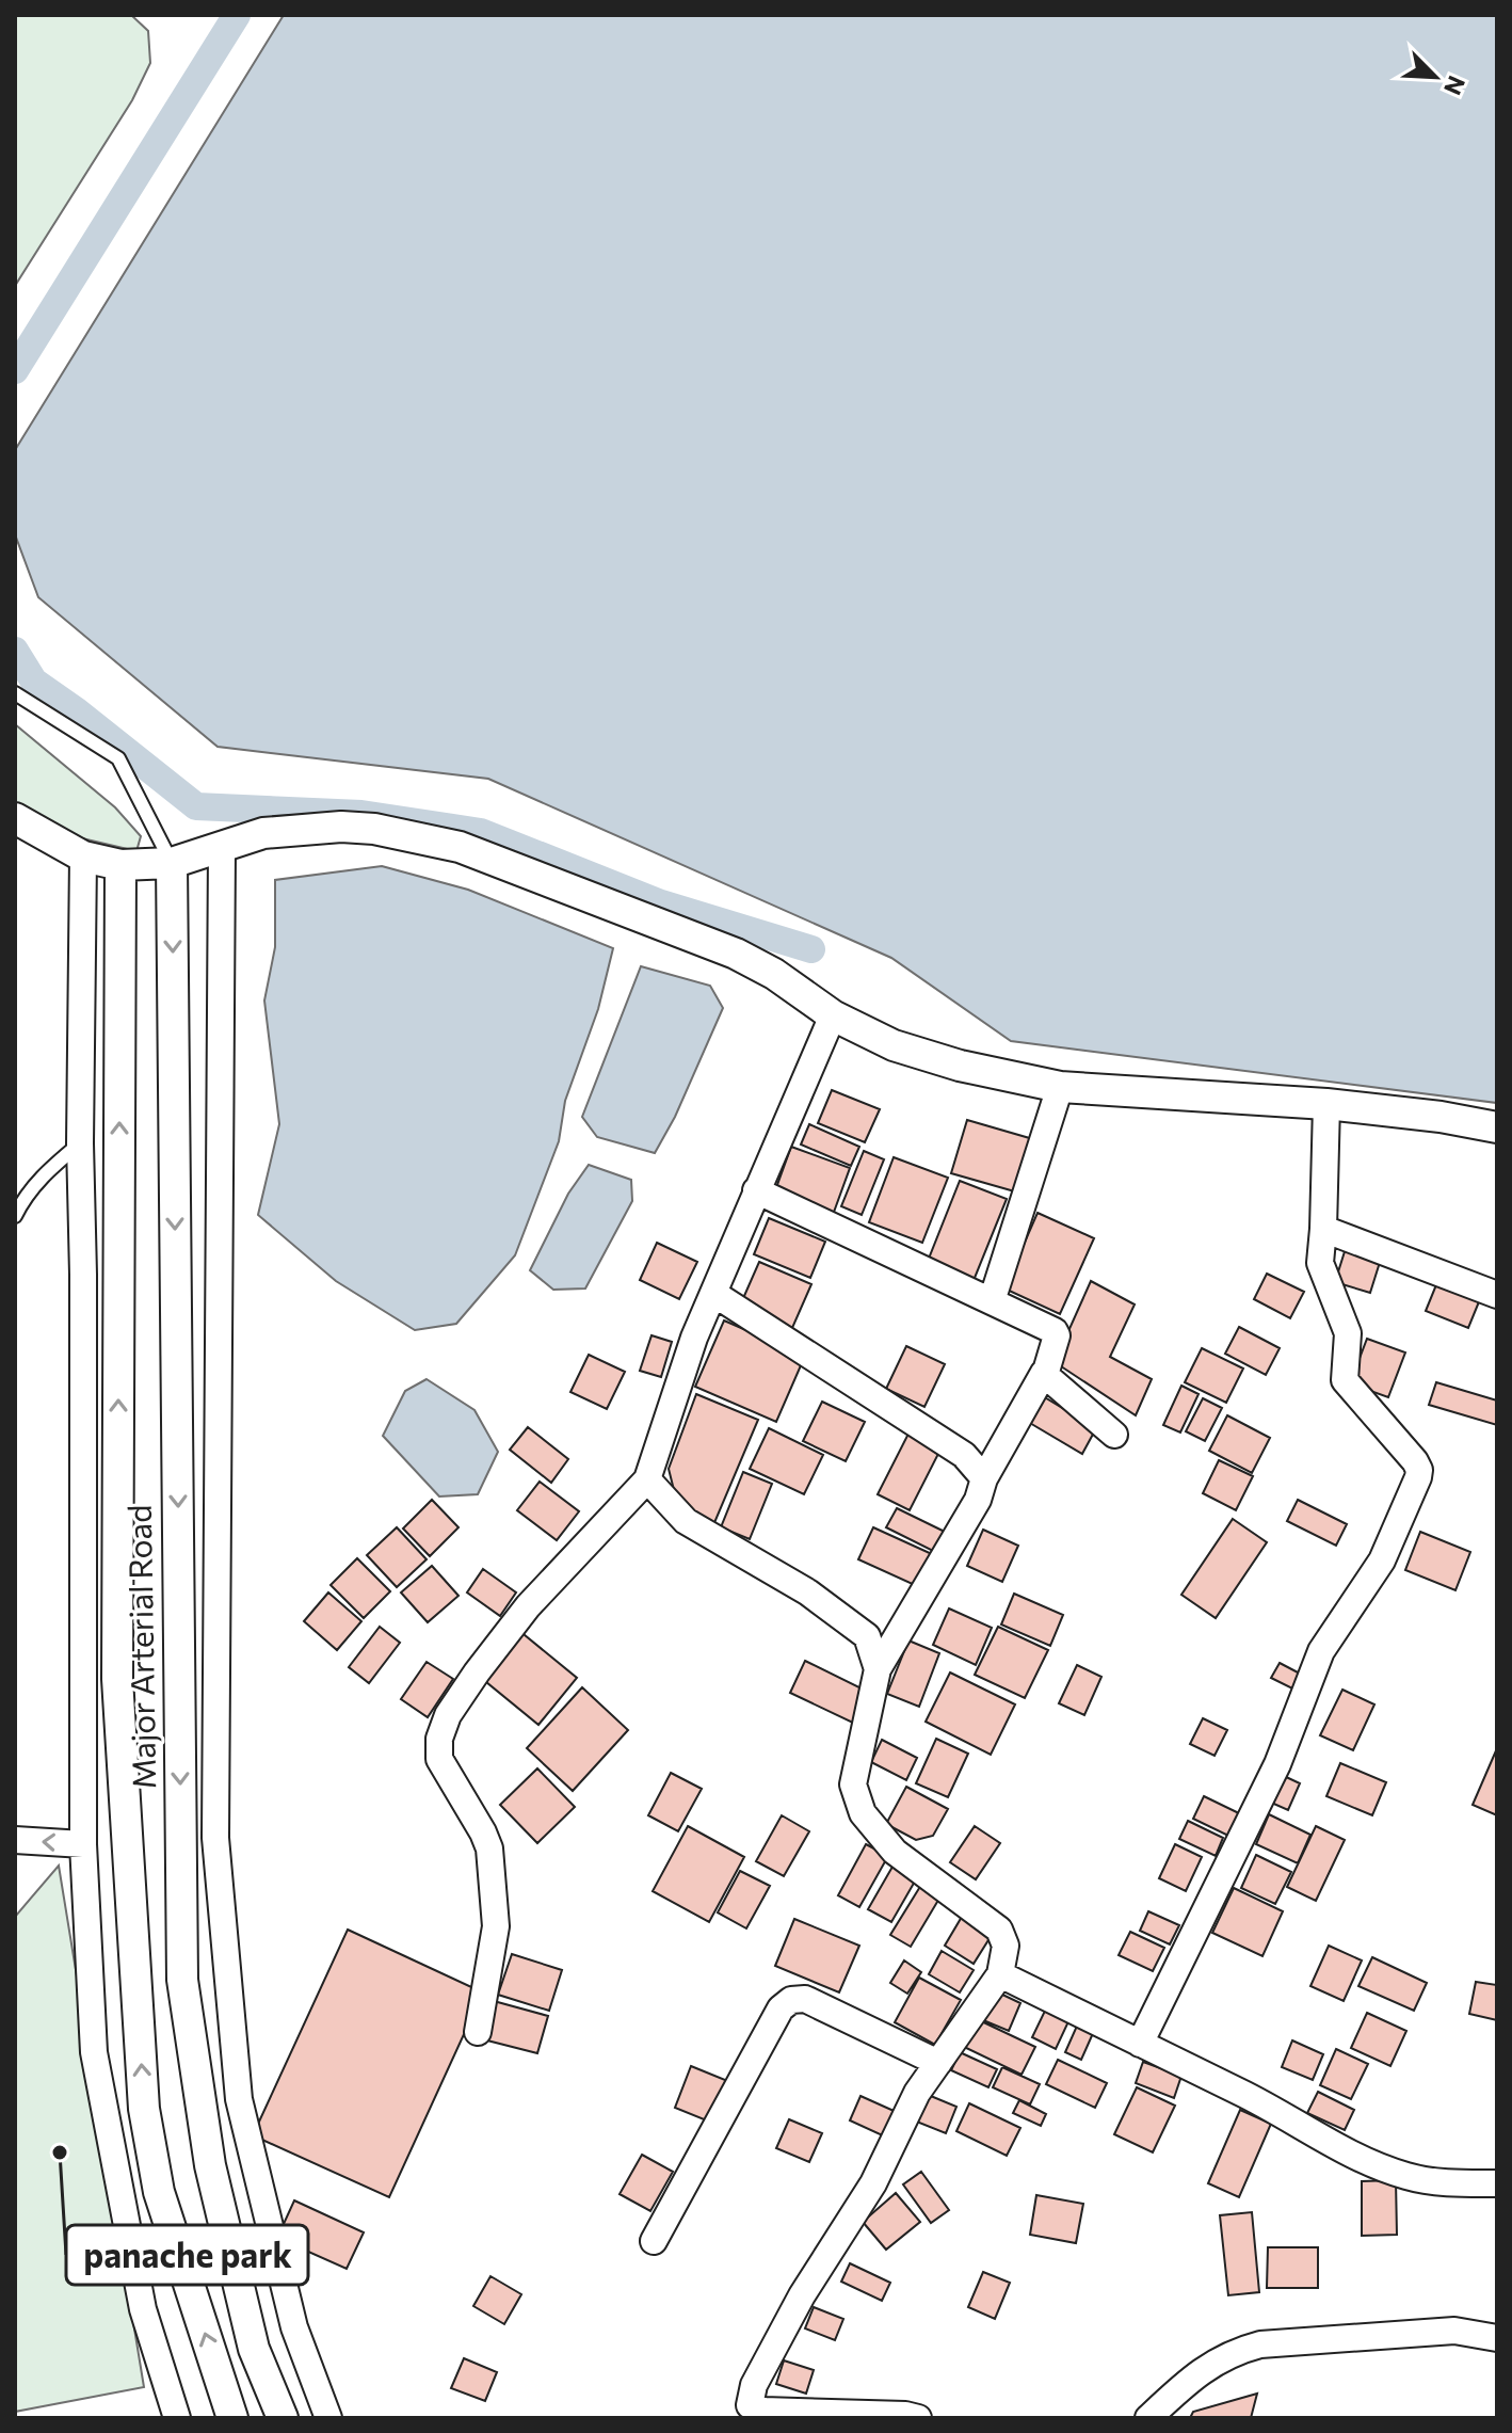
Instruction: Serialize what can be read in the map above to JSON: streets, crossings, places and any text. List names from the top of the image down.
{
  "streets": {
    "street": ["Major Arterial Road"]
  },
  "places": ["panache park"],
  "north": "bottom right"
}
